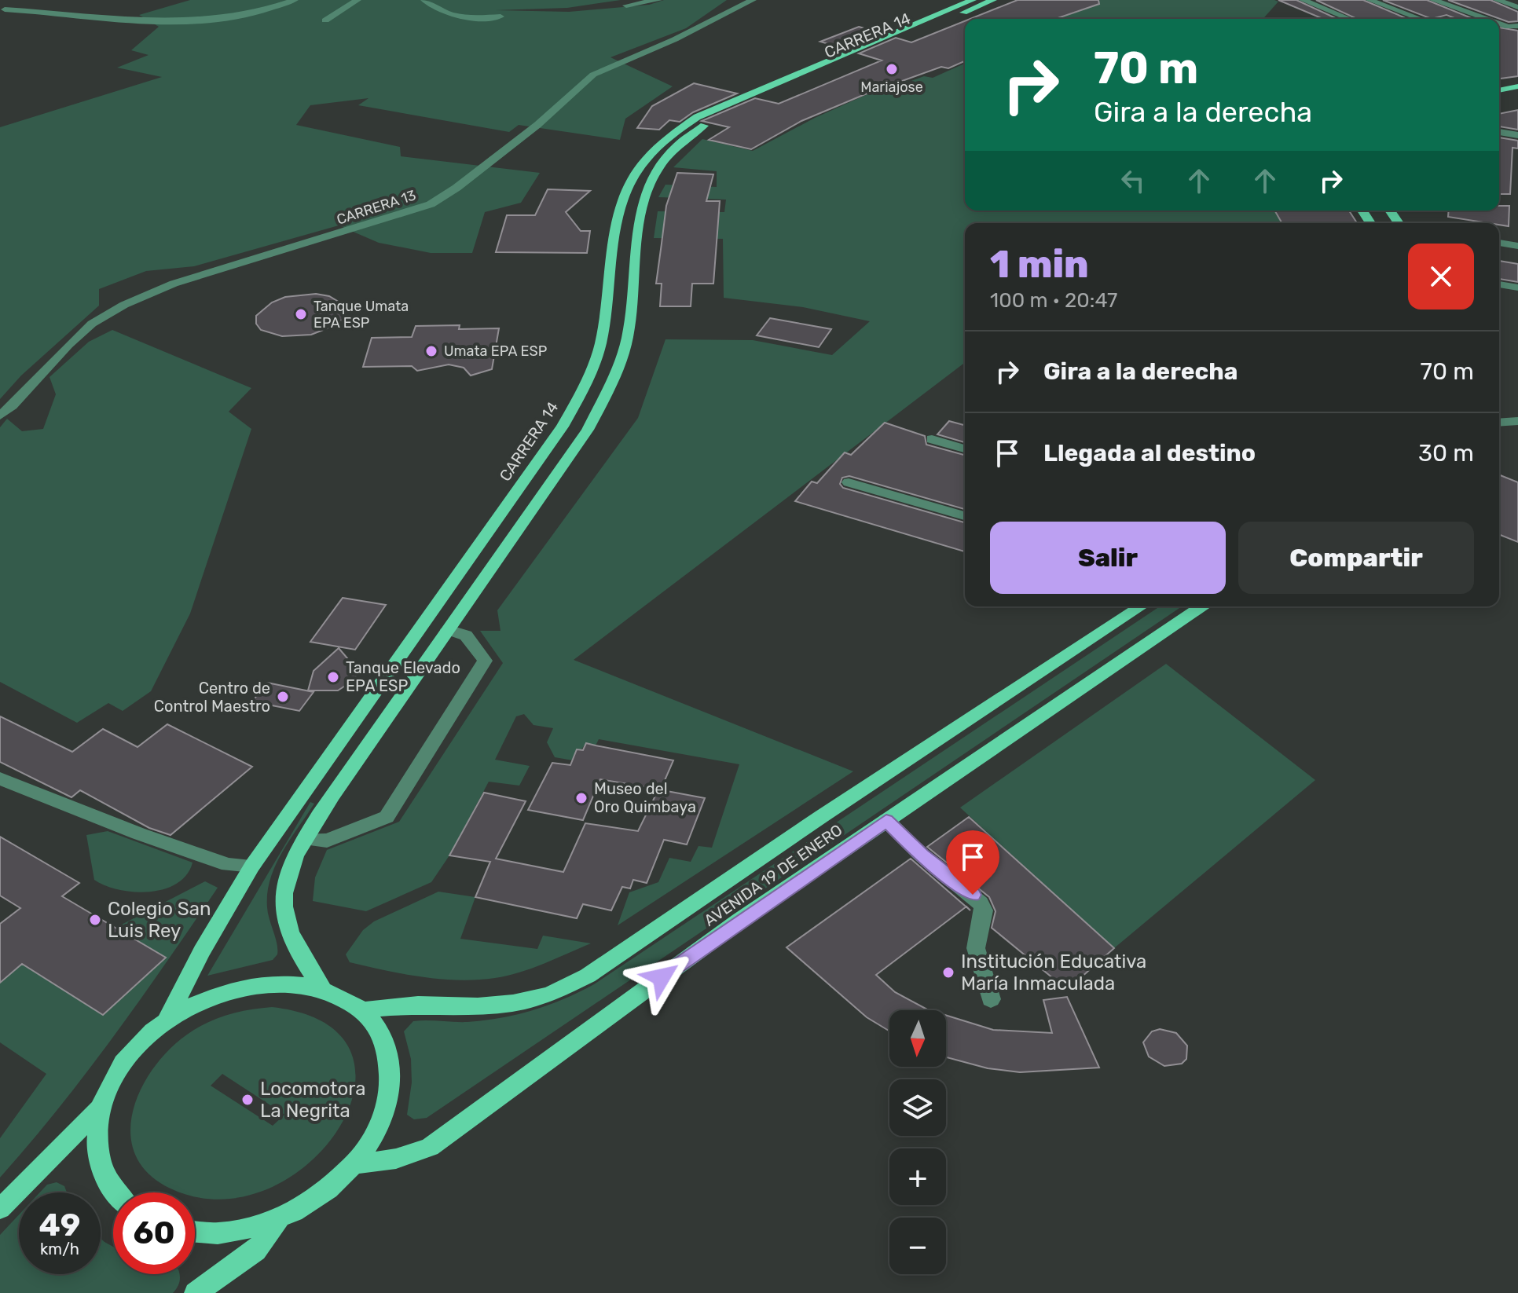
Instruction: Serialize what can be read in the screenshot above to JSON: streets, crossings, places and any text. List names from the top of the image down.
{
  "streets": {
    "main road": ["CARRERA 14", "AVENIDA 19 DE ENERO"],
    "street": ["CARRERA 13"]
  },
  "places": [
    "Mariajose",
    "Tanque Umata EPA ESP",
    "Umata EPA ESP",
    "Tanque Elevado EPA ESP",
    "Centro de Control Maestro",
    "Museo del Oro Quimbaya",
    "Colegio San Luis Rey",
    "Institución Educativa María Inmaculada",
    "Locomotora La Negrita"
  ],
  "north": "bottom",
  "page": {
    "turn": ["70 m", "Gira a la derecha"],
    "heading": ["1 min", "100 m · 20:47"],
    "list": [
      {
        "name": "Gira a la derecha",
        "value": "70 m"
      },
      {
        "name": "Llegada al destino",
        "value": "30 m"
      }
    ],
    "buttons": ["Salir", "Compartir"],
    "map_buttons": ["+", "−"],
    "speed": "49 km/h",
    "limit": "60"
  }
}
